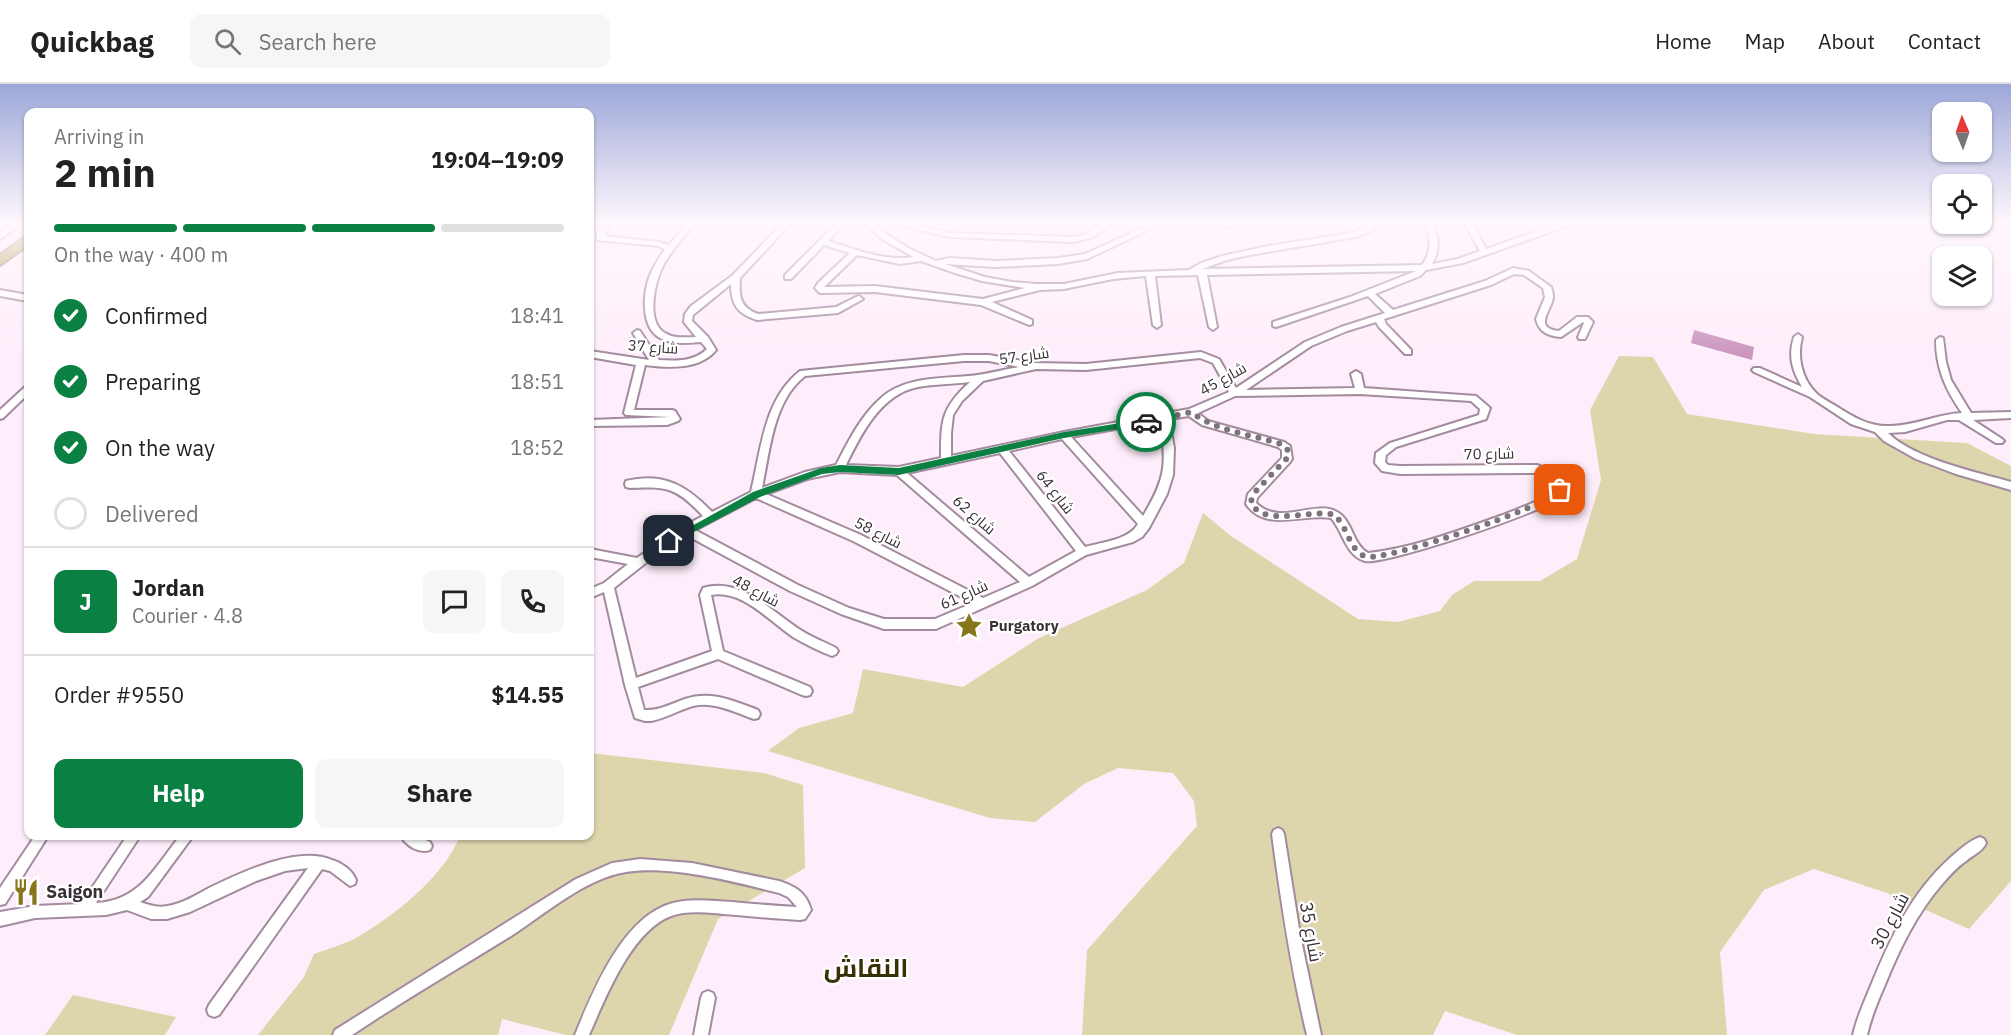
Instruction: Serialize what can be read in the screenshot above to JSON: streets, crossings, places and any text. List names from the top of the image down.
{
  "streets": {
    "street": [
      "شارع 37",
      "شارع 57",
      "شارع 45",
      "شارع 70",
      "شارع 64",
      "شارع 62",
      "شارع 58",
      "شارع 48",
      "شارع 61",
      "شارع 30",
      "شارع 35"
    ]
  },
  "crossings": [
    ["شارع 57", "شارع 45"],
    ["شارع 57", "شارع 70"],
    ["شارع 45", "شارع 70"],
    ["شارع 45", "شارع 64"],
    ["شارع 45", "شارع 62"],
    ["شارع 45", "شارع 58"],
    ["شارع 45", "شارع 61"],
    ["شارع 64", "شارع 61"],
    ["شارع 62", "شارع 61"],
    ["شارع 58", "شارع 61"]
  ],
  "districts": ["النقاش"],
  "places": {
    "place": ["Purgatory"],
    "restaurant": ["Saigon"]
  },
  "north": "top",
  "page": {
    "header": "Quickbag",
    "search": "Search here",
    "nav": [
      "Home",
      "Map",
      "About",
      "Contact"
    ],
    "heading": ["2 min", "Arriving in", "19:04–19:09"],
    "panel": [
      "Jordan",
      "Courier · 4.8",
      "Order #9550",
      "$14.55"
    ],
    "bar": "On the way · 400 m",
    "list": [
      ["Confirmed", "18:41"],
      ["Preparing", "18:51"],
      ["On the way", "18:52"],
      "Delivered"
    ],
    "round": "J",
    "buttons": ["Help", "Share"]
  }
}
